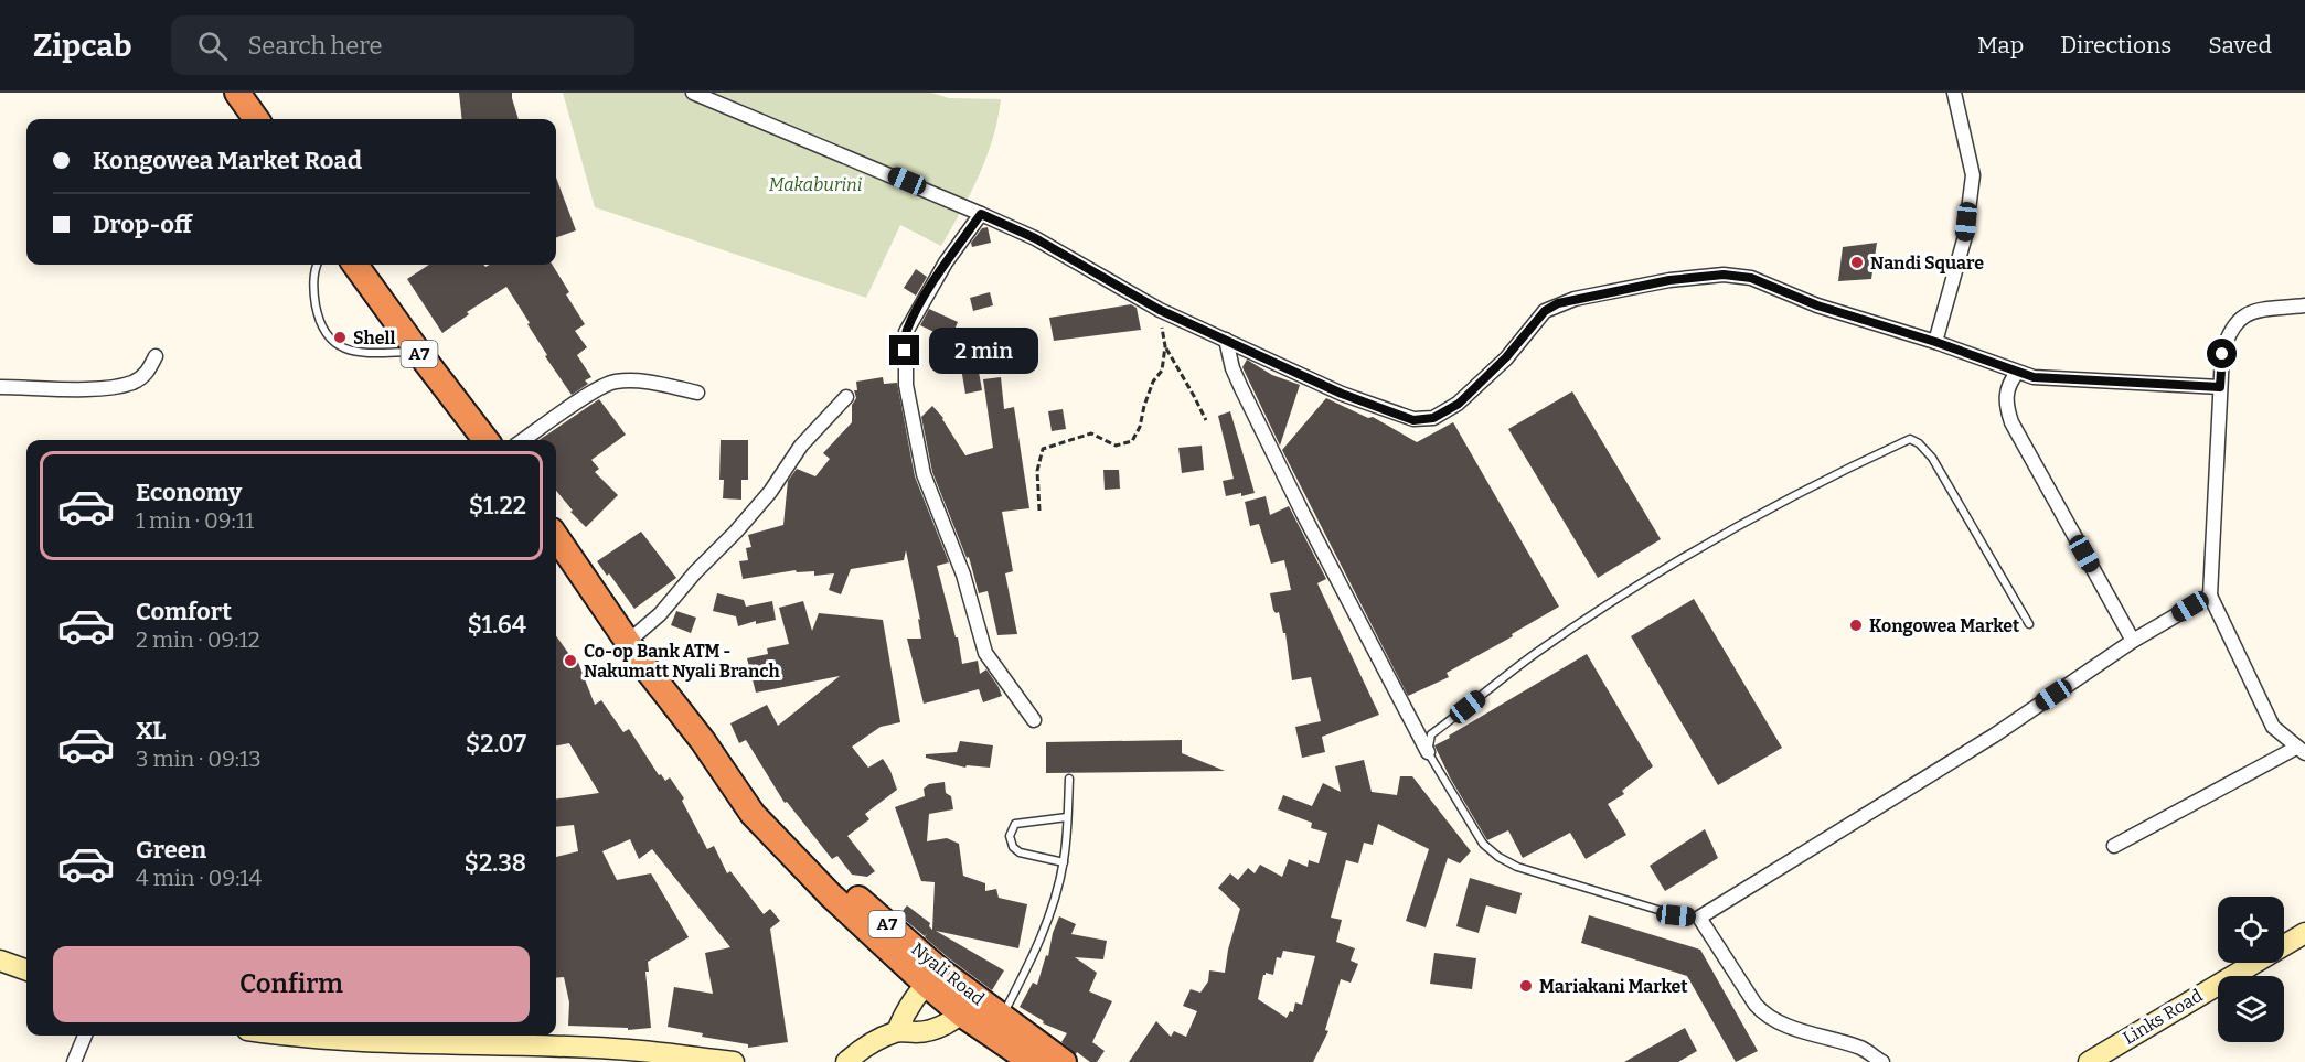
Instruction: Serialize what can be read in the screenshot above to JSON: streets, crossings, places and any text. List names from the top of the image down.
{
  "streets": {
    "highway": ["A7", "Nyali Road"],
    "main road": ["Links Road"]
  },
  "parks": ["Makaburini"],
  "places": [
    "Nandi Square",
    "Shell",
    "Kongowea Market",
    "Co-op Bank ATM - Nakumatt Nyali Branch",
    "Mariakani Market"
  ],
  "page": {
    "header": "Zipcab",
    "search": "Search here",
    "nav": ["Map", "Directions", "Saved"],
    "banner": ["Kongowea Market Road", "Drop-off"],
    "bubble": "2 min",
    "list": [
      {
        "name": "Economy",
        "note": "1 min · 09:11",
        "value": "$1.22"
      },
      {
        "name": "Comfort",
        "note": "2 min · 09:12",
        "value": "$1.64"
      },
      {
        "name": "XL",
        "note": "3 min · 09:13",
        "value": "$2.07"
      },
      {
        "name": "Green",
        "note": "4 min · 09:14",
        "value": "$2.38"
      }
    ],
    "buttons": "Confirm"
  }
}
